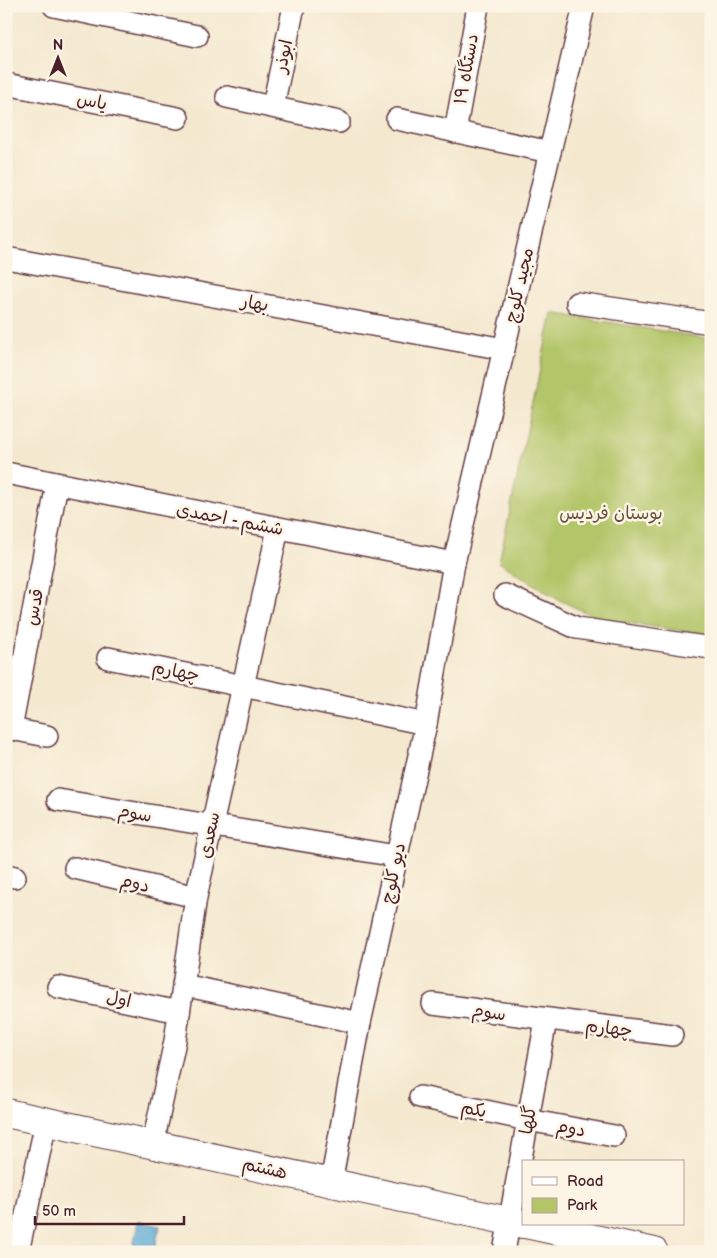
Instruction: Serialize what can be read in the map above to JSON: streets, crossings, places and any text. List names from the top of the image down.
{
  "streets": {
    "street": [
      "ابوذر",
      "۱۹ دستگاه",
      "یاس",
      "مجید کلوچ",
      "بهار",
      "ششم - احمدی",
      "قدس",
      "چهارم",
      "سوم",
      "سعدی",
      "دیو کلوچ",
      "دوم",
      "اول",
      "یکم",
      "گلها",
      "هشتم"
    ]
  },
  "crossings": [
    ["مجید کلوچ", "بهار"],
    ["مجید کلوچ", "ششم - احمدی"],
    ["مجید کلوچ", "دیو کلوچ"],
    ["ششم - احمدی", "قدس"],
    ["ششم - احمدی", "سعدی"],
    ["ششم - احمدی", "دیو کلوچ"],
    ["چهارم", "سوم"],
    ["چهارم", "سعدی"],
    ["چهارم", "دیو کلوچ"],
    ["چهارم", "گلها"],
    ["سوم", "سعدی"],
    ["سوم", "دیو کلوچ"],
    ["سوم", "گلها"],
    ["سعدی", "دوم"],
    ["سعدی", "اول"],
    ["سعدی", "هشتم"],
    ["دیو کلوچ", "هشتم"],
    ["دوم", "یکم"],
    ["دوم", "گلها"],
    ["یکم", "گلها"],
    ["گلها", "هشتم"]
  ],
  "parks": ["بوستان فردیس"],
  "legend": ["Road", "Park"],
  "scale_bar": "50 m",
  "north": "top"
}
